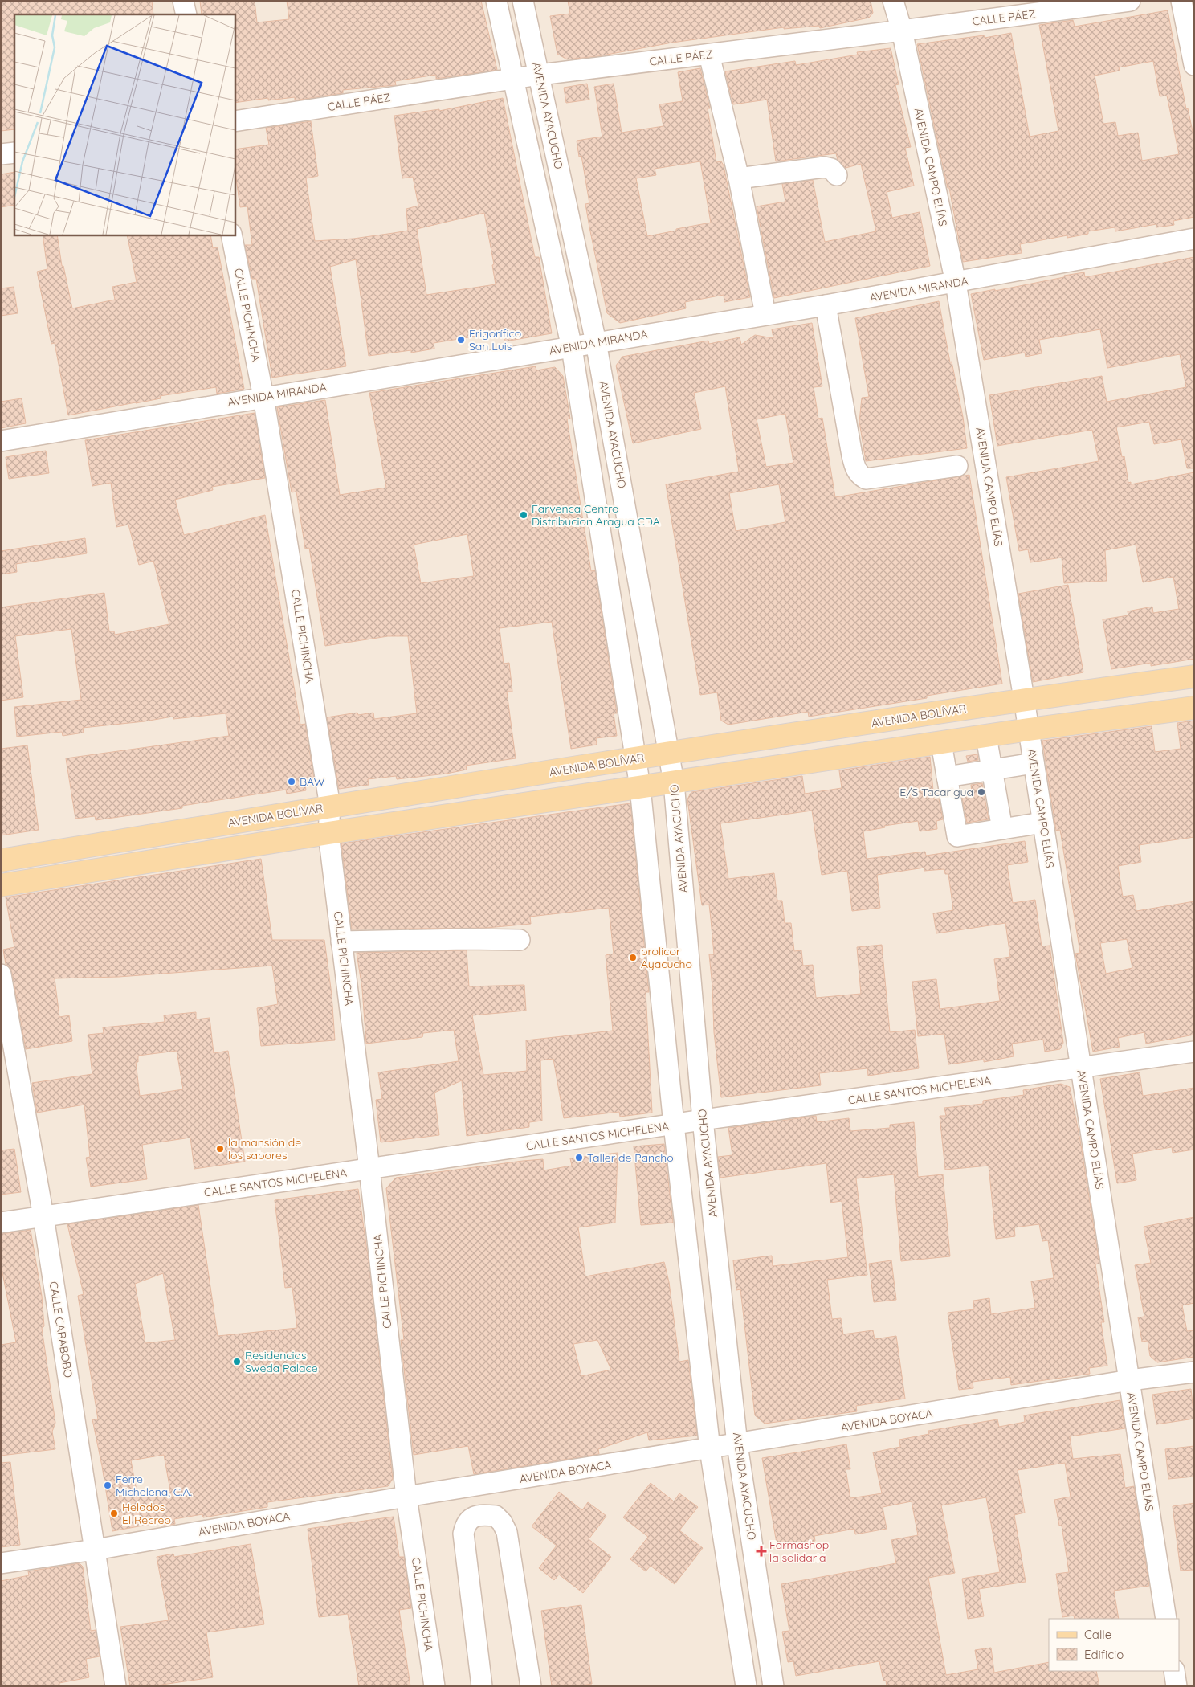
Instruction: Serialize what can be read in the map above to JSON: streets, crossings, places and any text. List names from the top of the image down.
{
  "streets": {
    "main road": ["AVENIDA BOLÍVAR"],
    "street": [
      "CALLE PÁEZ",
      "AVENIDA AYACUCHO",
      "AVENIDA CAMPO ELÍAS",
      "AVENIDA MIRANDA",
      "CALLE PICHINCHA",
      "CALLE SANTOS MICHELENA",
      "CALLE CARABOBO",
      "AVENIDA BOYACA"
    ]
  },
  "crossings": [
    ["CALLE PÁEZ", "AVENIDA AYACUCHO"],
    ["CALLE PÁEZ", "AVENIDA CAMPO ELÍAS"],
    ["AVENIDA AYACUCHO", "AVENIDA MIRANDA"],
    ["AVENIDA AYACUCHO", "AVENIDA BOLÍVAR"],
    ["AVENIDA AYACUCHO", "CALLE SANTOS MICHELENA"],
    ["AVENIDA AYACUCHO", "AVENIDA BOYACA"],
    ["AVENIDA CAMPO ELÍAS", "AVENIDA MIRANDA"],
    ["AVENIDA CAMPO ELÍAS", "AVENIDA BOLÍVAR"],
    ["AVENIDA CAMPO ELÍAS", "CALLE SANTOS MICHELENA"],
    ["AVENIDA CAMPO ELÍAS", "AVENIDA BOYACA"],
    ["AVENIDA MIRANDA", "CALLE PICHINCHA"],
    ["CALLE PICHINCHA", "AVENIDA BOLÍVAR"],
    ["CALLE PICHINCHA", "CALLE SANTOS MICHELENA"],
    ["CALLE PICHINCHA", "AVENIDA BOYACA"],
    ["CALLE SANTOS MICHELENA", "CALLE CARABOBO"],
    ["CALLE CARABOBO", "AVENIDA BOYACA"]
  ],
  "places": {
    "other": [
      "Frigorífico San Luis",
      "Farvenca Centro Distribucion Aragua CDA",
      "BAW",
      "E/S Tacarigua",
      "prolicor Ayacucho",
      "la mansión de los sabores",
      "Taller de Pancho",
      "Residencias Sweda Palace",
      "Ferre Michelena, C.A.",
      "Helados El Recreo"
    ],
    "health": ["Farmashop la solidaria"]
  },
  "legend": ["Calle", "Edificio"]
}
